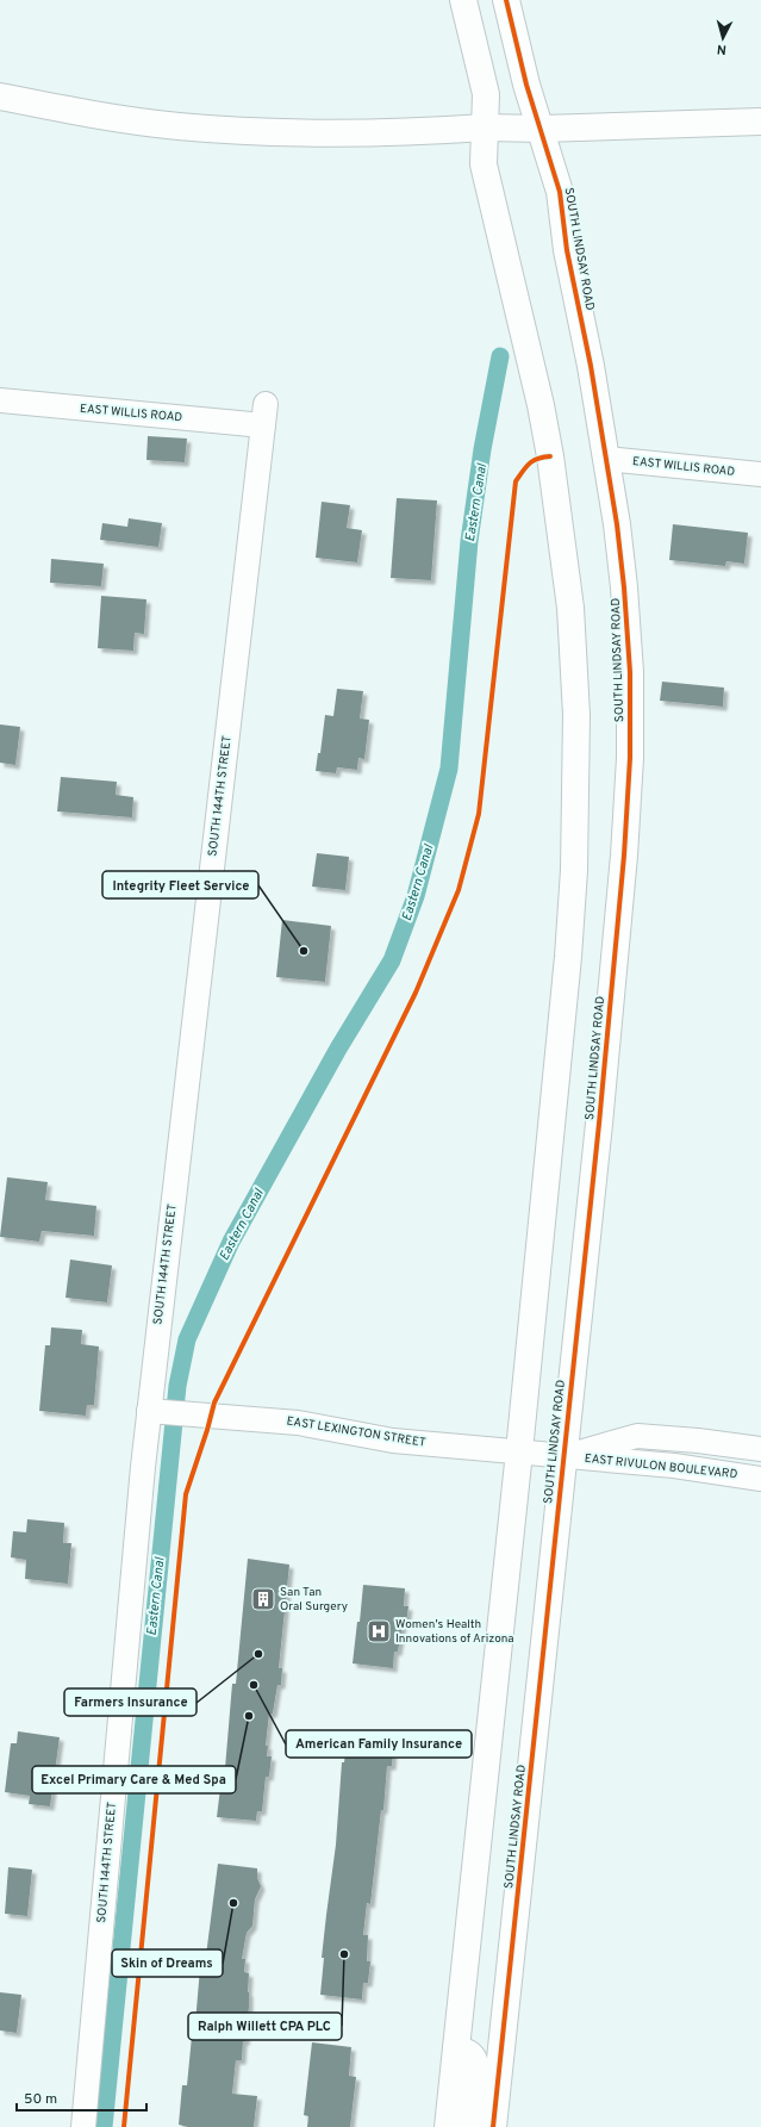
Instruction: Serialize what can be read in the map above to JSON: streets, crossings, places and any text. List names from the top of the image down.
{
  "streets": {
    "main road": ["SOUTH LINDSAY ROAD"],
    "street": [
      "EAST WILLIS ROAD",
      "SOUTH 144TH STREET",
      "EAST LEXINGTON STREET",
      "EAST RIVULON BOULEVARD"
    ]
  },
  "crossings": [
    ["SOUTH LINDSAY ROAD", "EAST WILLIS ROAD"],
    ["SOUTH LINDSAY ROAD", "EAST LEXINGTON STREET"],
    ["SOUTH LINDSAY ROAD", "EAST RIVULON BOULEVARD"],
    ["EAST WILLIS ROAD", "SOUTH 144TH STREET"],
    ["SOUTH 144TH STREET", "EAST LEXINGTON STREET"],
    ["EAST LEXINGTON STREET", "EAST RIVULON BOULEVARD"]
  ],
  "water": ["Eastern Canal"],
  "places": {
    "other": [
      "Integrity Fleet Service",
      "Farmers Insurance",
      "American Family Insurance",
      "Excel Primary Care & Med Spa",
      "Skin of Dreams",
      "Ralph Willett CPA PLC"
    ],
    "building": ["San Tan Oral Surgery"],
    "hospital": ["Women's Health Innovations of Arizona"]
  },
  "scale_bar": "50 m",
  "north": "bottom"
}
